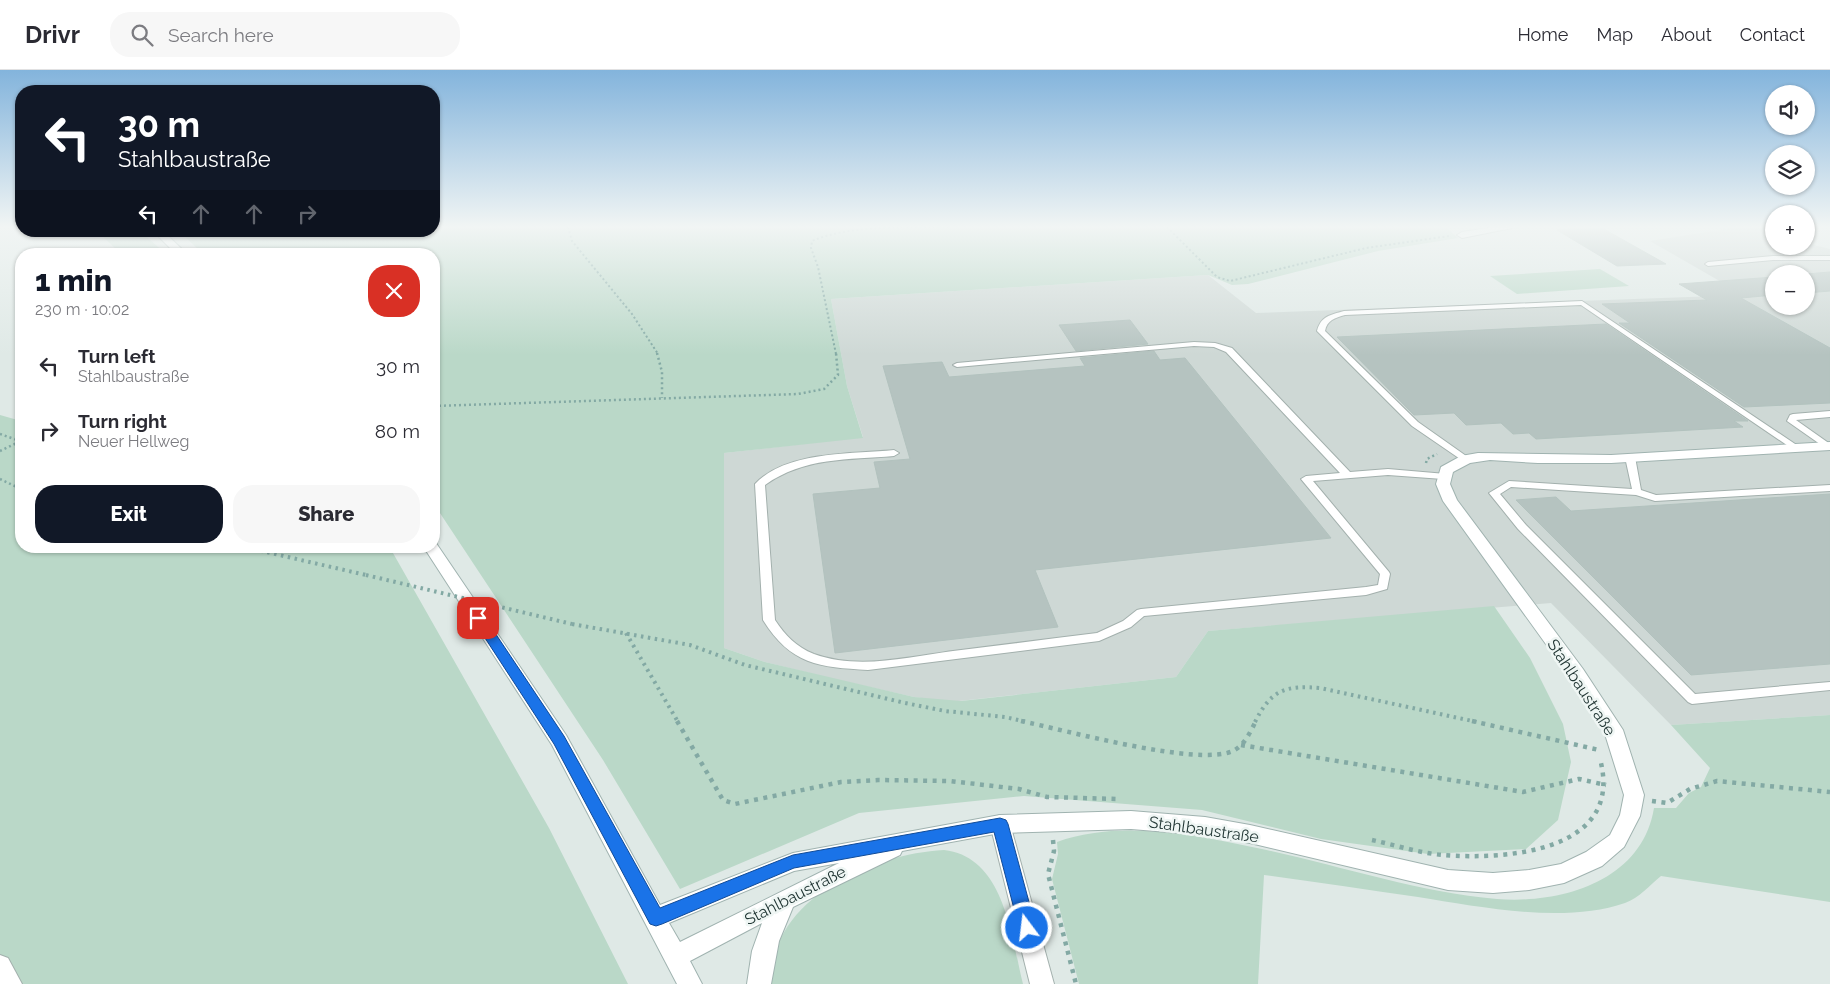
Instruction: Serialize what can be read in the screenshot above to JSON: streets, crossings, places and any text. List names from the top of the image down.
{
  "streets": {
    "street": ["Stahlbaustraße"]
  },
  "page": {
    "header": "Drivr",
    "search": "Search here",
    "nav": [
      "Home",
      "Map",
      "About",
      "Contact"
    ],
    "map_buttons": ["+", "−"],
    "turn": ["30 m", "Stahlbaustraße"],
    "heading": ["1 min", "230 m · 10:02"],
    "list": [
      {
        "name": "Turn left",
        "note": "Stahlbaustraße",
        "value": "30 m"
      },
      {
        "name": "Turn right",
        "note": "Neuer Hellweg",
        "value": "80 m"
      }
    ],
    "buttons": ["Exit", "Share"]
  }
}
